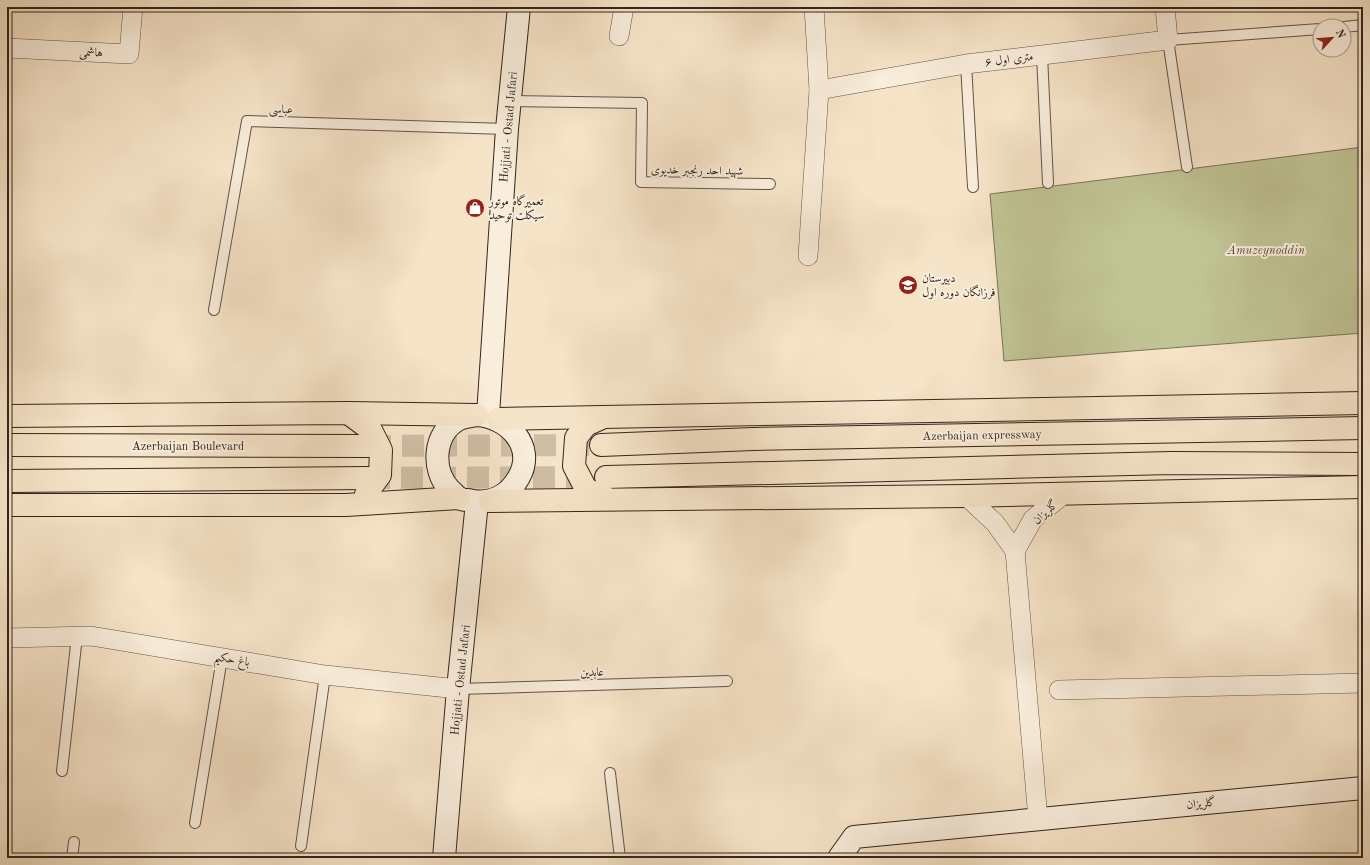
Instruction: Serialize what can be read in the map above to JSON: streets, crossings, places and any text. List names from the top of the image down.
{
  "streets": {
    "highway": ["Azerbaijan expressway", "Azerbaijan Boulevard"],
    "main road": ["Hojjati - Ostad Jafari", "گلریزان"],
    "street": ["هاشمی", "۶ متری اول", "باغ حکیم"],
    "lane": ["عباسی", "شهید احد رنجبر خدیوی", "عابدین"]
  },
  "crossings": [
    ["عباسی", "Hojjati - Ostad Jafari"],
    ["Hojjati - Ostad Jafari", "شهید احد رنجبر خدیوی"],
    ["Hojjati - Ostad Jafari", "باغ حکیم"],
    ["Hojjati - Ostad Jafari", "عابدین"],
    ["باغ حکیم", "عابدین"]
  ],
  "parks": ["Amuzeynoddin"],
  "places": {
    "shop": ["تعمیرگاه موتور سیکلت توحید"],
    "school or university": ["دبیرستان فرزانگان دوره اول"]
  },
  "north": "top right"
}
